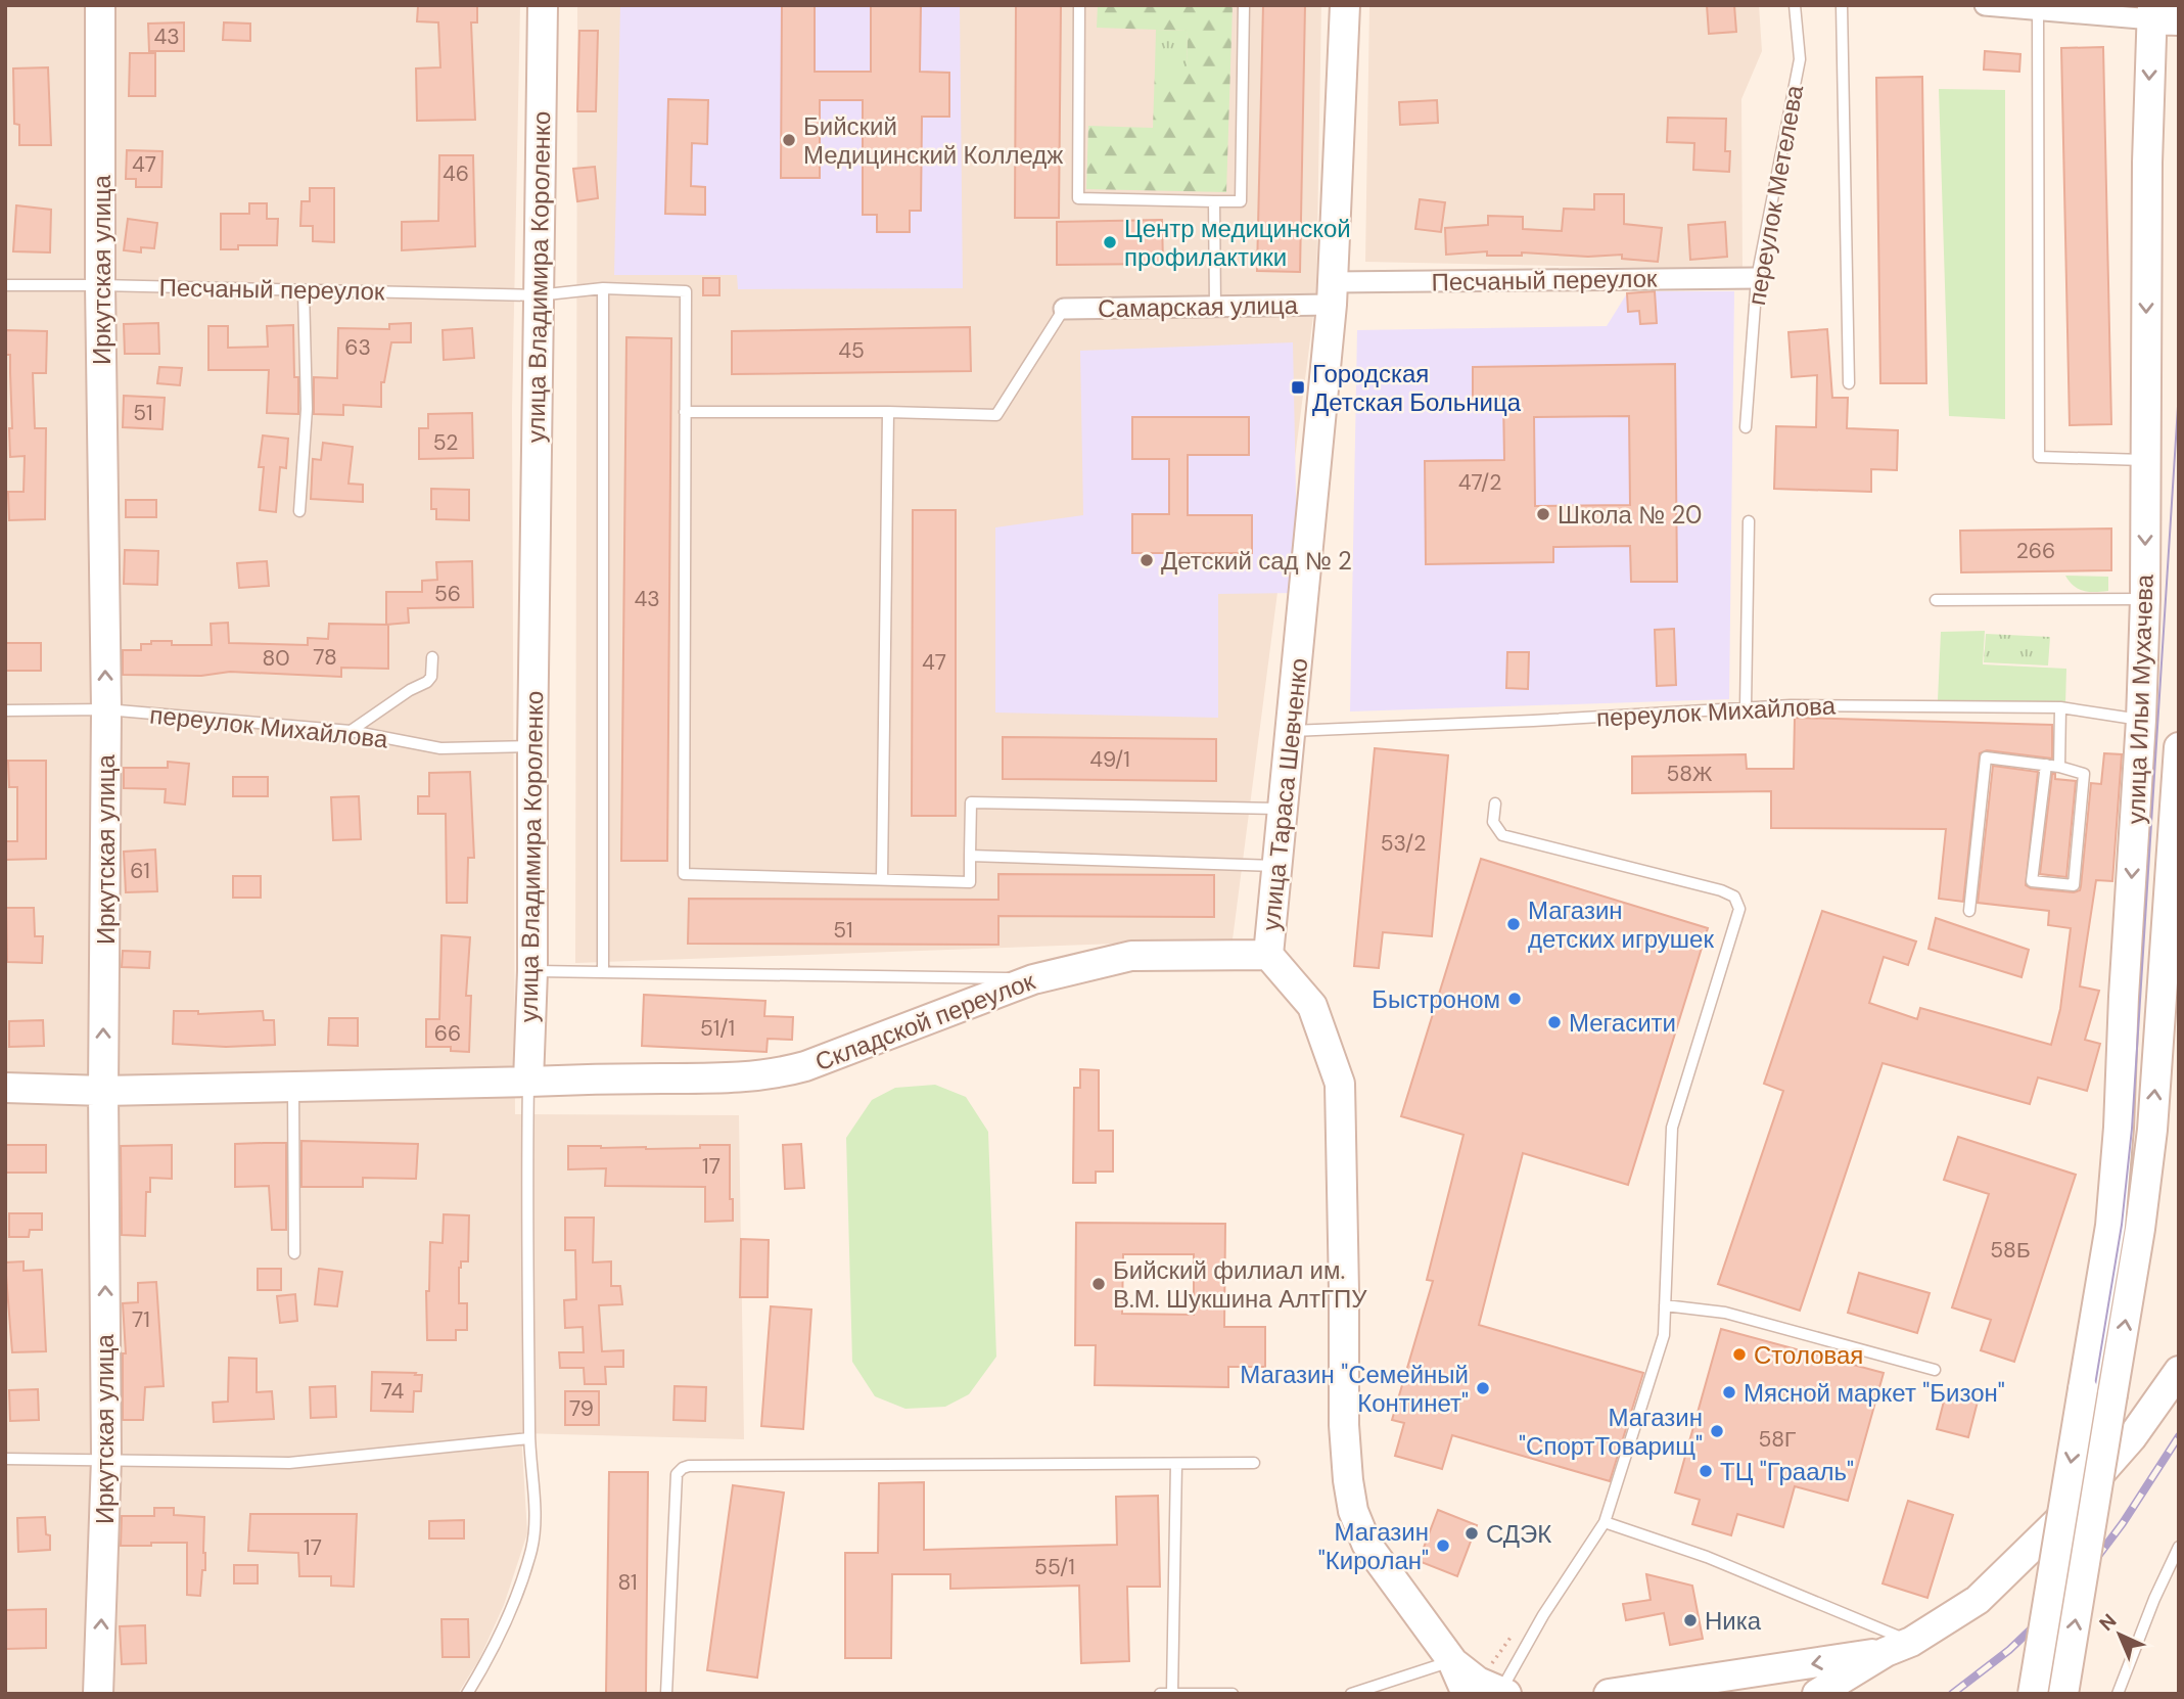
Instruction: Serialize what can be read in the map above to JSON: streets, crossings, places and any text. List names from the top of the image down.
{
  "streets": {
    "street": [
      "Иркутская улица",
      "улица Владимира Короленко",
      "Песчаный переулок",
      "Самарская улица",
      "улица Ильи Мухачева",
      "улица Тараса Шевченко",
      "Складской переулок"
    ],
    "lane": ["переулок Метелева", "переулок Михайлова"]
  },
  "crossings": [
    ["переулок Метелева", "Песчаный переулок"],
    ["Иркутская улица", "Песчаный переулок"],
    ["Иркутская улица", "переулок Михайлова"],
    ["Иркутская улица", "Складской переулок"],
    ["улица Владимира Короленко", "Песчаный переулок"],
    ["улица Владимира Короленко", "переулок Михайлова"],
    ["улица Владимира Короленко", "Складской переулок"],
    ["Песчаный переулок", "Самарская улица"],
    ["Песчаный переулок", "улица Тараса Шевченко"],
    ["Самарская улица", "улица Тараса Шевченко"],
    ["улица Ильи Мухачева", "переулок Михайлова"],
    ["переулок Михайлова", "улица Тараса Шевченко"],
    ["улица Тараса Шевченко", "Складской переулок"]
  ],
  "one_way": ["Иркутская улица"],
  "places": {
    "other": [
      "Бийский Медицинский Колледж",
      "Центр медицинской профилактики",
      "Школа № 20",
      "Детский сад № 2",
      "Магазин детских игрушек",
      "Быстроном",
      "Мегасити",
      "Бийский филиал им. В.М. Шукшина АлтГПУ",
      "Столовая",
      "Магазин \"Семейный Континет\"",
      "Мясной маркет \"Бизон\"",
      "Магазин \"СпортТоварищ\"",
      "ТЦ \"Грааль\"",
      "СДЭК",
      "Магазин \"Киролан\"",
      "Ника"
    ],
    "transit": ["Городская Детская Больница"]
  },
  "house_numbers": [
    "43",
    "47",
    "46",
    "63",
    "45",
    "51",
    "52",
    "47/2",
    "266",
    "56",
    "43",
    "78",
    "80",
    "47",
    "49/1",
    "58Ж",
    "53/2",
    "61",
    "51",
    "51/1",
    "66",
    "17",
    "58Б",
    "71",
    "74",
    "79",
    "58Г",
    "17",
    "55/1",
    "81"
  ],
  "north": "top left"
}
